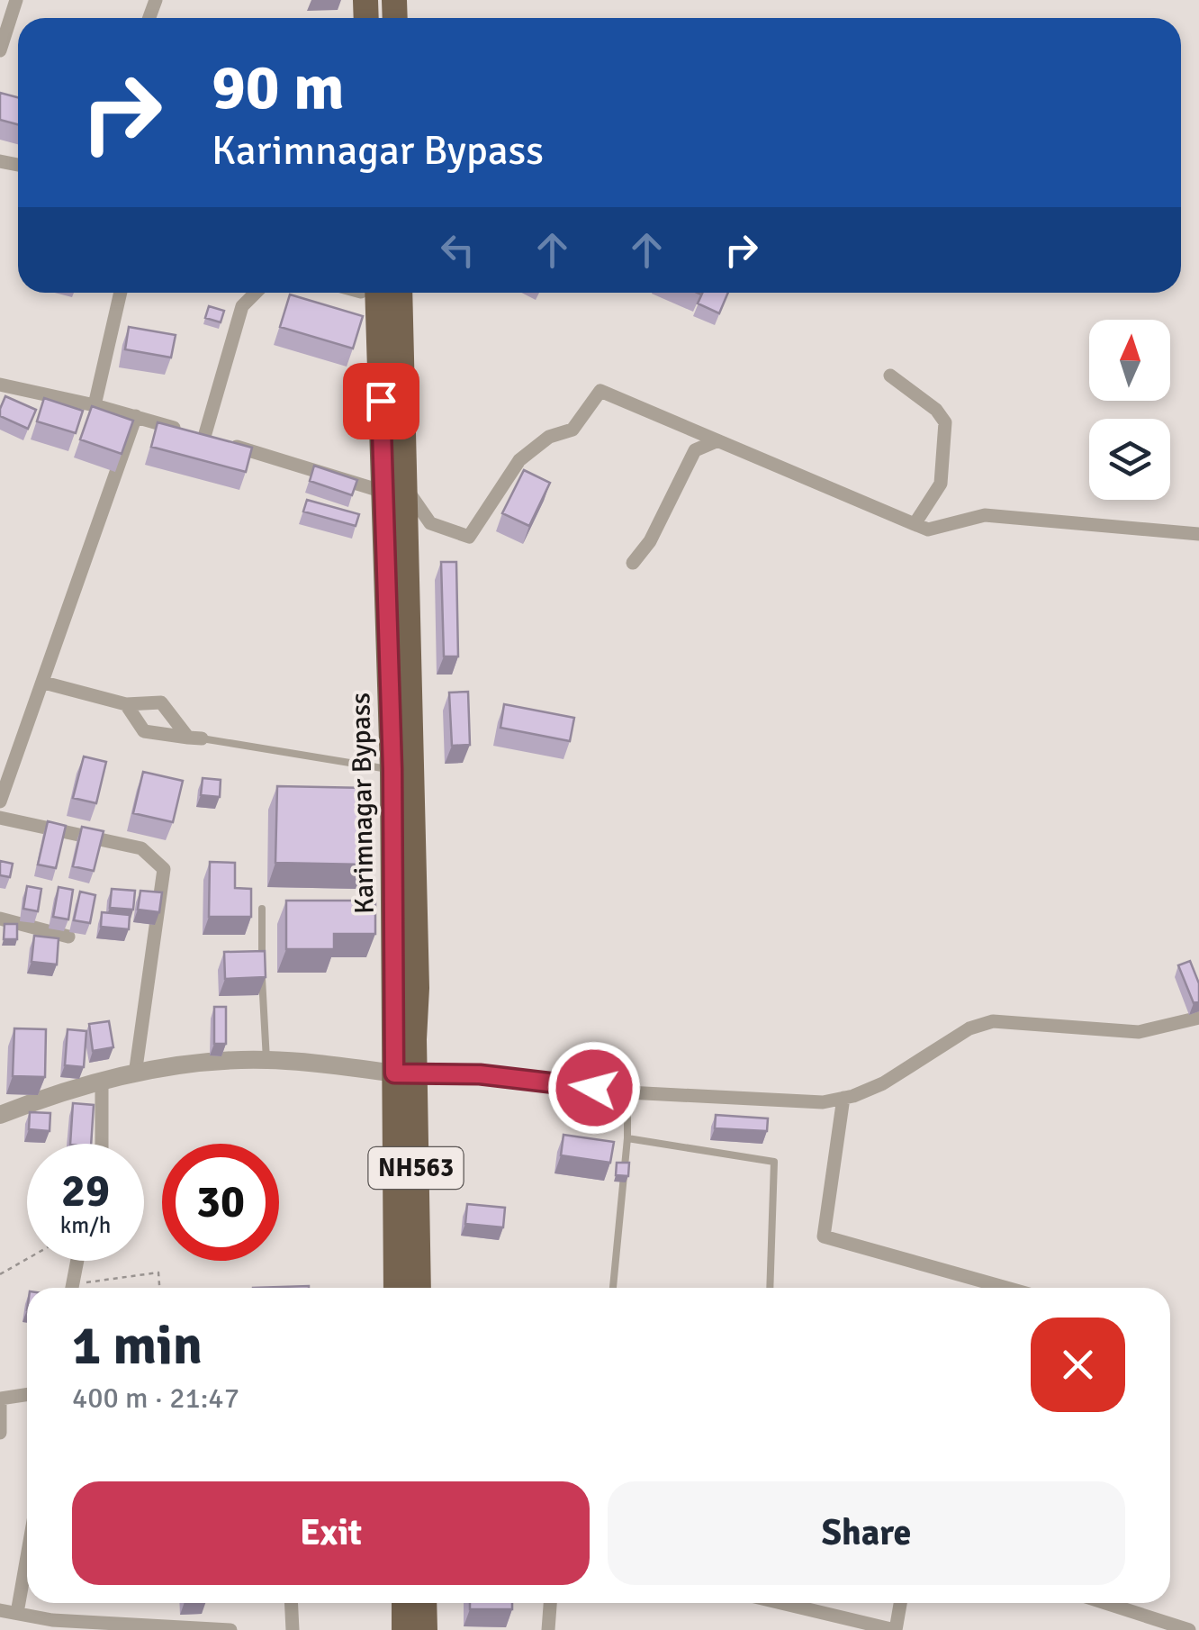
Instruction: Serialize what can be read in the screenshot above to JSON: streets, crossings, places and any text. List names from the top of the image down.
{
  "streets": {
    "highway": ["Karimnagar Bypass", "NH563"]
  },
  "crossings": [
    ["Karimnagar Bypass", "NH563"]
  ],
  "north": "top",
  "page": {
    "turn": ["90 m", "Karimnagar Bypass"],
    "speed": "29 km/h",
    "limit": "30",
    "heading": ["1 min", "400 m · 21:47"],
    "buttons": ["Exit", "Share"]
  }
}
